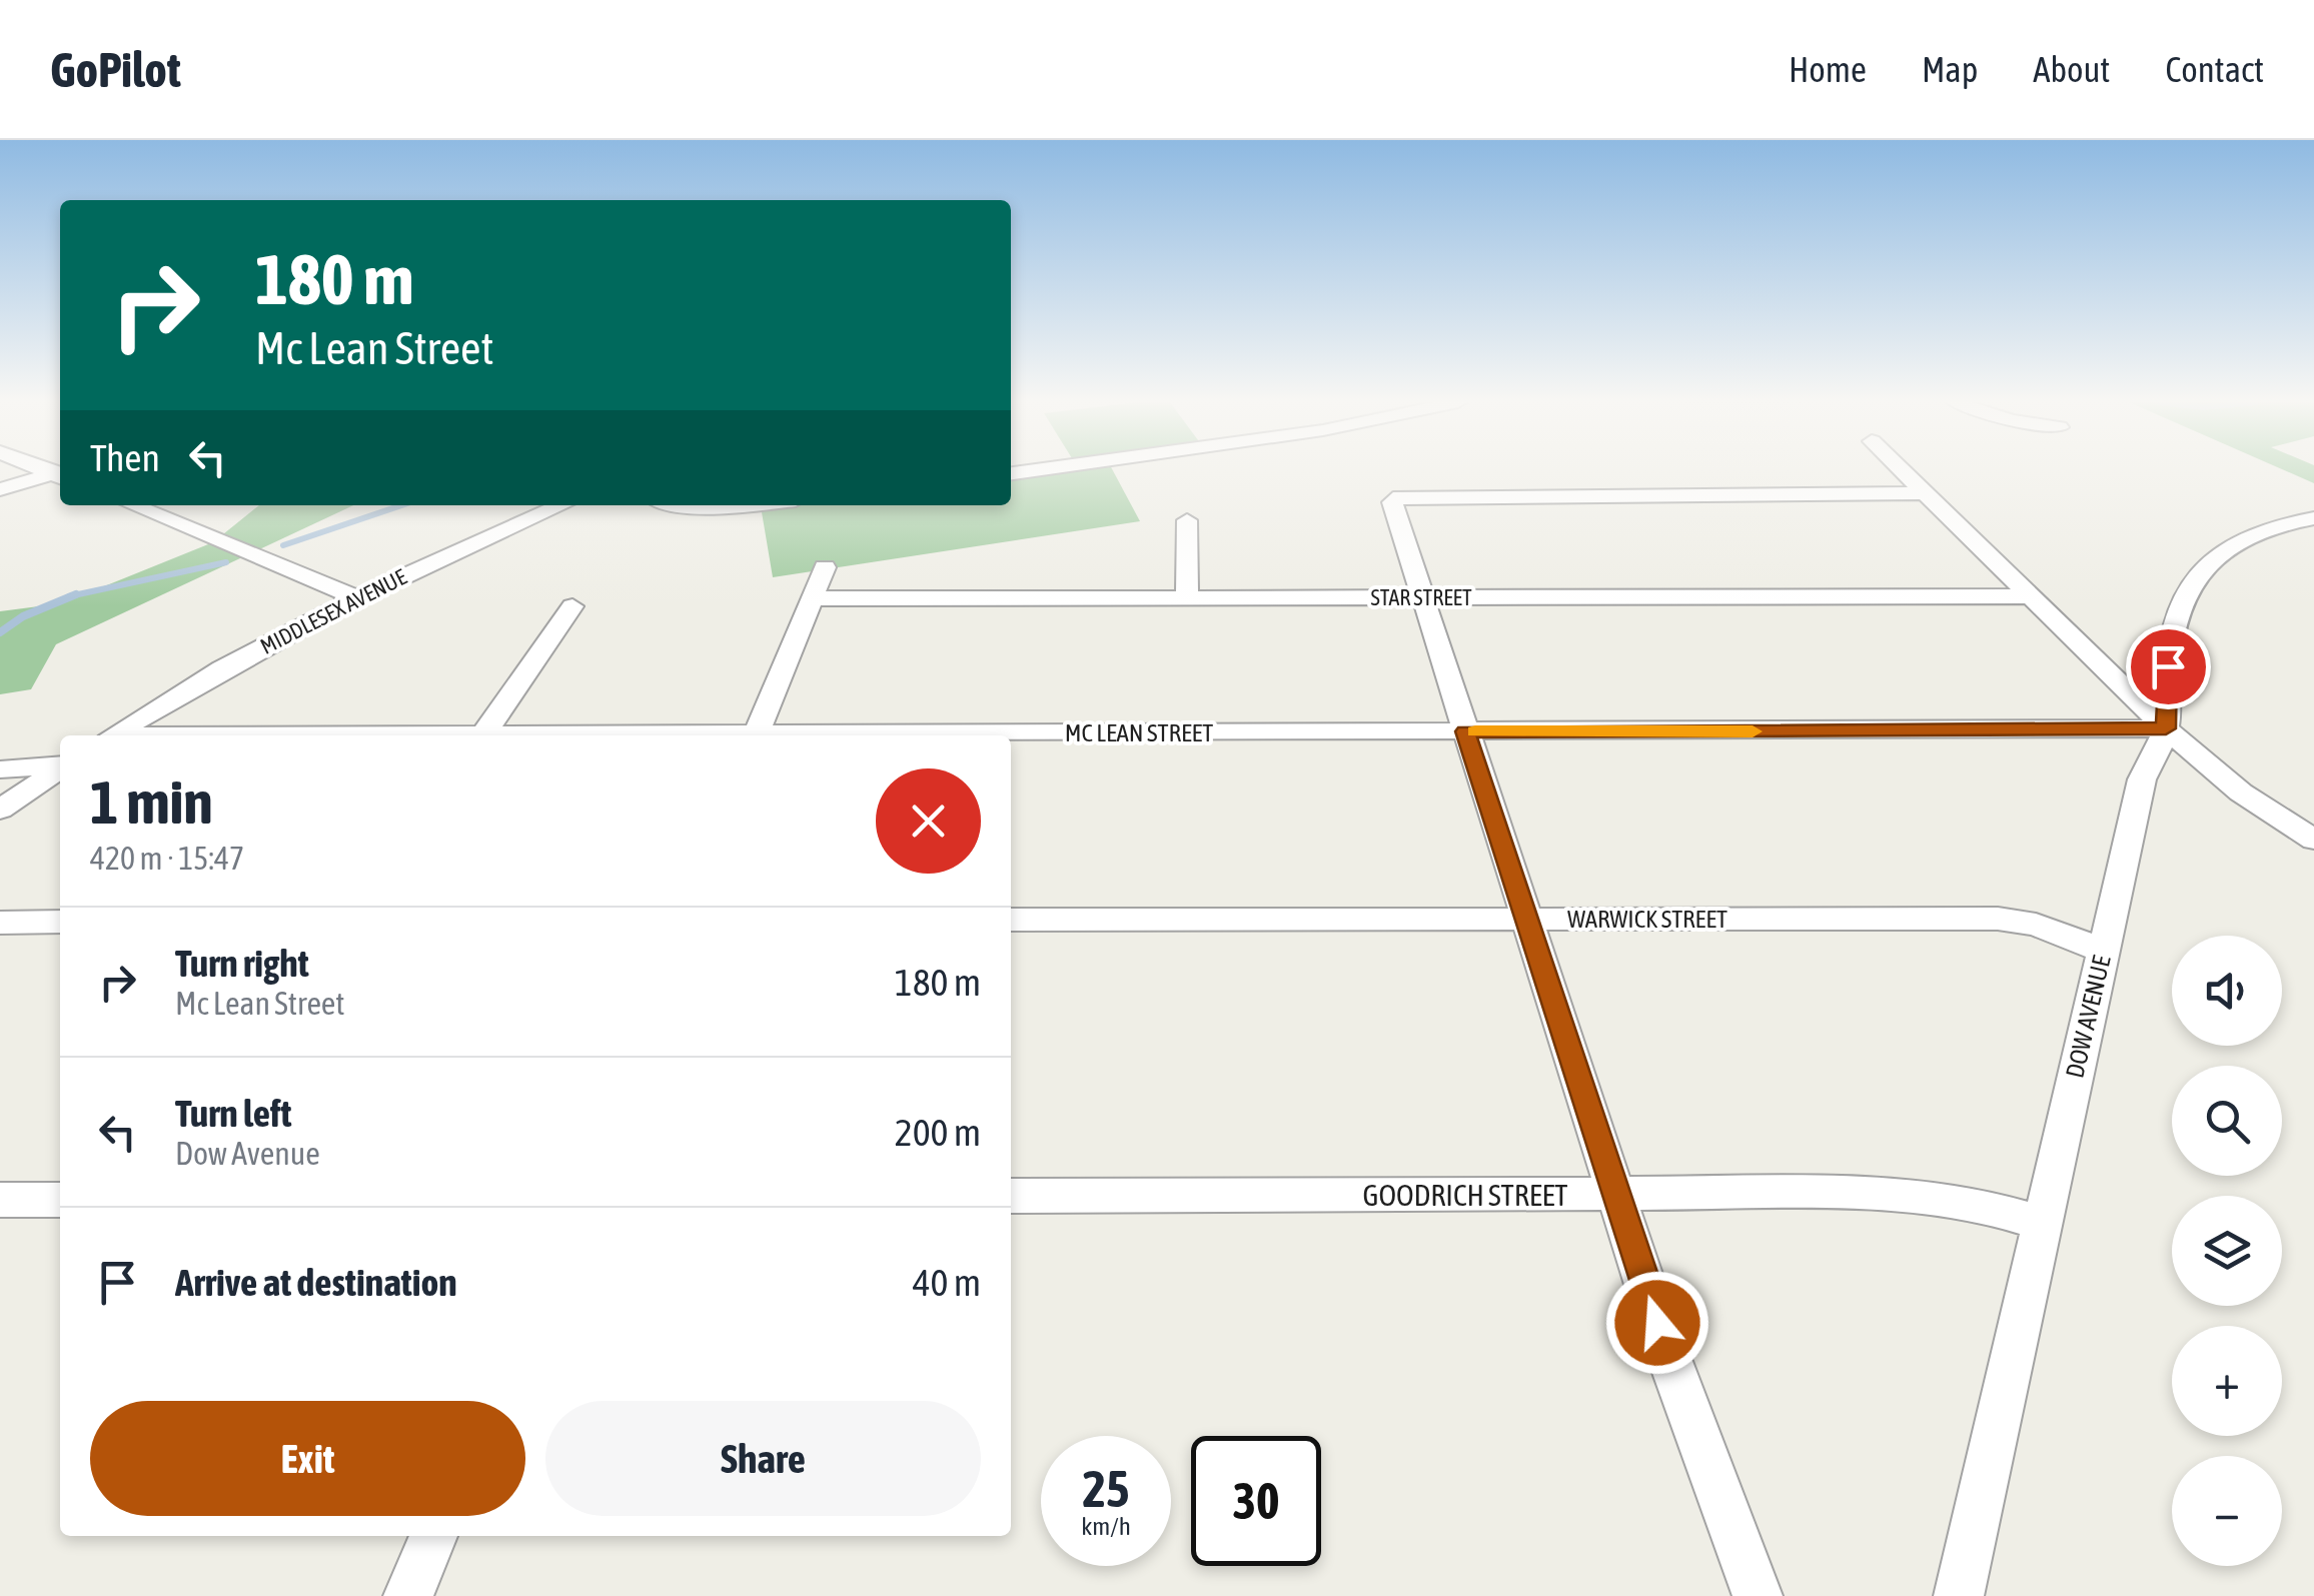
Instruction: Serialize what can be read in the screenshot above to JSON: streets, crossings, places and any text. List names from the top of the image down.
{
  "streets": {
    "street": [
      "STAR STREET",
      "MIDDLESEX AVENUE",
      "MC LEAN STREET",
      "WARWICK STREET",
      "DOW AVENUE",
      "GOODRICH STREET"
    ]
  },
  "crossings": [
    ["MC LEAN STREET", "DOW AVENUE"],
    ["WARWICK STREET", "DOW AVENUE"],
    ["DOW AVENUE", "GOODRICH STREET"]
  ],
  "page": {
    "header": "GoPilot",
    "nav": [
      "Home",
      "Map",
      "About",
      "Contact"
    ],
    "turn": ["180 m", "Mc Lean Street"],
    "then": "Then",
    "heading": ["1 min", "420 m · 15:47"],
    "list": [
      {
        "name": "Turn right",
        "note": "Mc Lean Street",
        "value": "180 m"
      },
      {
        "name": "Turn left",
        "note": "Dow Avenue",
        "value": "200 m"
      },
      {
        "name": "Arrive at destination",
        "value": "40 m"
      }
    ],
    "map_buttons": ["+", "−"],
    "buttons": ["Exit", "Share"],
    "speed": "25 km/h",
    "limit": "30"
  }
}
